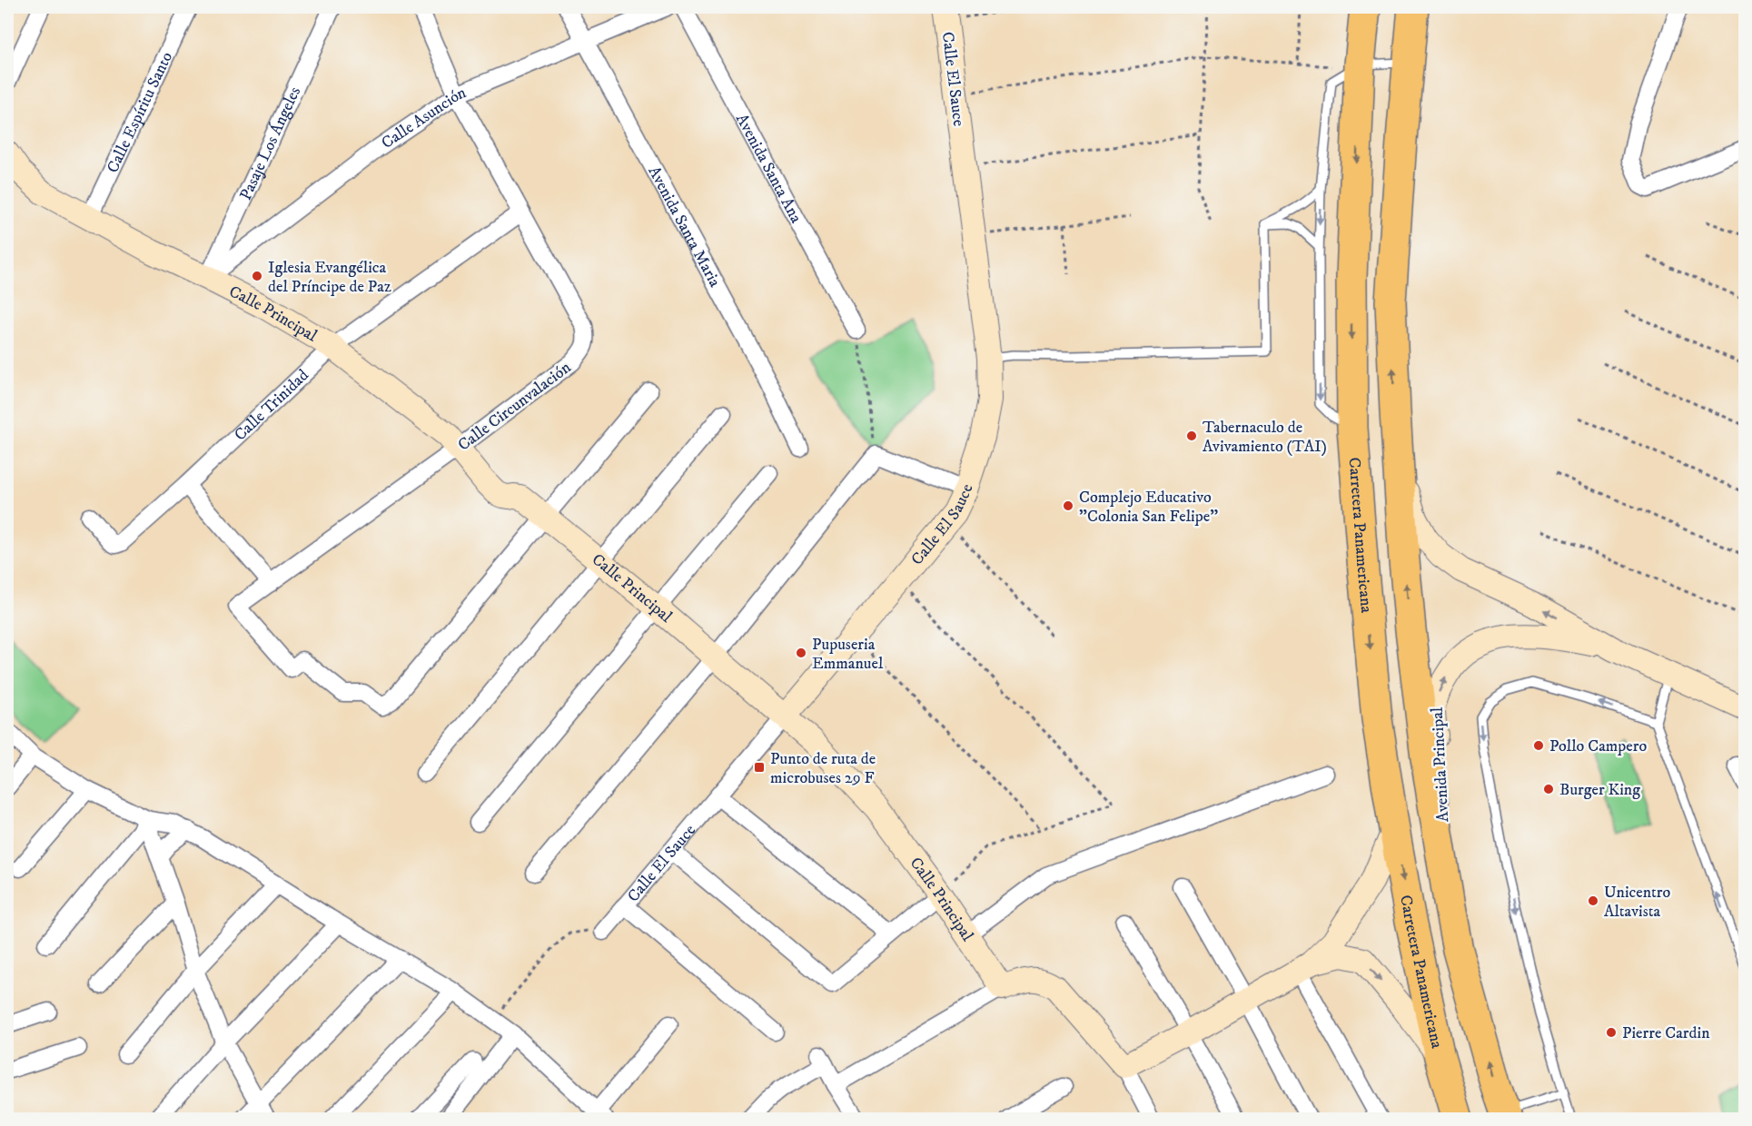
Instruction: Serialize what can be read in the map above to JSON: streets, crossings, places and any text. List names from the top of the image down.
{
  "streets": {
    "highway": ["Carretera Panamericana"],
    "street": [
      "Calle El Sauce",
      "Calle Espíritu Santo",
      "Calle Asunción",
      "Pasaje Los Ángeles",
      "Avenida Santa Ana",
      "Avenida Santa Maria",
      "Calle Principal",
      "Calle Trinidad",
      "Calle Circunvalación",
      "Avenida Principal"
    ]
  },
  "crossings": [
    ["Calle El Sauce", "Calle Principal"],
    ["Calle Espíritu Santo", "Calle Principal"],
    ["Calle Asunción", "Pasaje Los Ángeles"],
    ["Calle Asunción", "Avenida Santa Maria"],
    ["Calle Asunción", "Calle Principal"],
    ["Calle Asunción", "Calle Circunvalación"],
    ["Pasaje Los Ángeles", "Calle Principal"],
    ["Calle Principal", "Calle Trinidad"],
    ["Calle Principal", "Calle Circunvalación"],
    ["Calle Trinidad", "Calle Circunvalación"]
  ],
  "places": {
    "other": [
      "Iglesia Evangélica del Príncipe de Paz",
      "Tabernaculo de Avivamiento (TAI)",
      "Complejo Educativo \"Colonia San Felipe\"",
      "Pupuseria Emmanuel",
      "Pollo Campero",
      "Burger King",
      "Unicentro Altavista",
      "Pierre Cardin"
    ],
    "transit": ["Punto de ruta de microbuses 29 F"]
  }
}
